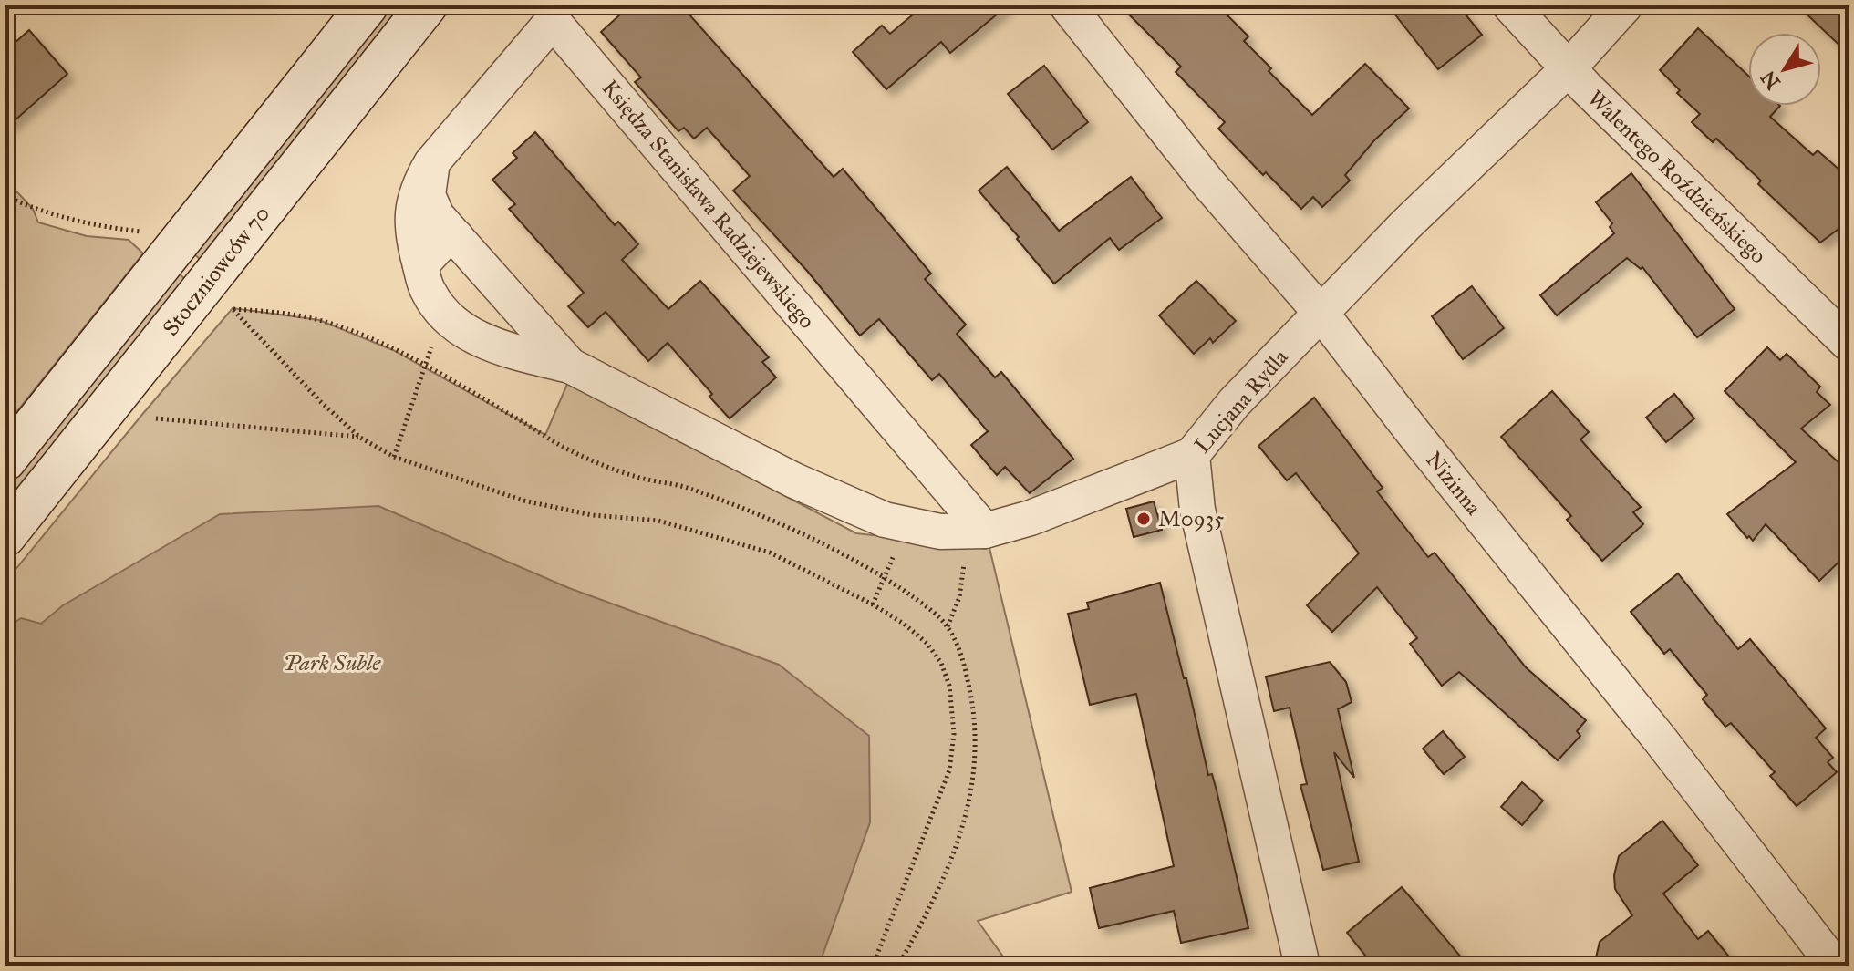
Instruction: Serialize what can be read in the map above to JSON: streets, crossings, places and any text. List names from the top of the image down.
{
  "streets": {
    "street": [
      "Walentego Roździeńskiego",
      "Księdza Stanisława Radziejewskiego",
      "Stoczniowców 70",
      "Lucjana Rydla",
      "Nizinna"
    ]
  },
  "crossings": [
    ["Walentego Roździeńskiego", "Lucjana Rydla"],
    ["Księdza Stanisława Radziejewskiego", "Lucjana Rydla"],
    ["Lucjana Rydla", "Nizinna"]
  ],
  "parks": ["Park Suble"],
  "places": ["M0935"],
  "north": "bottom left"
}
